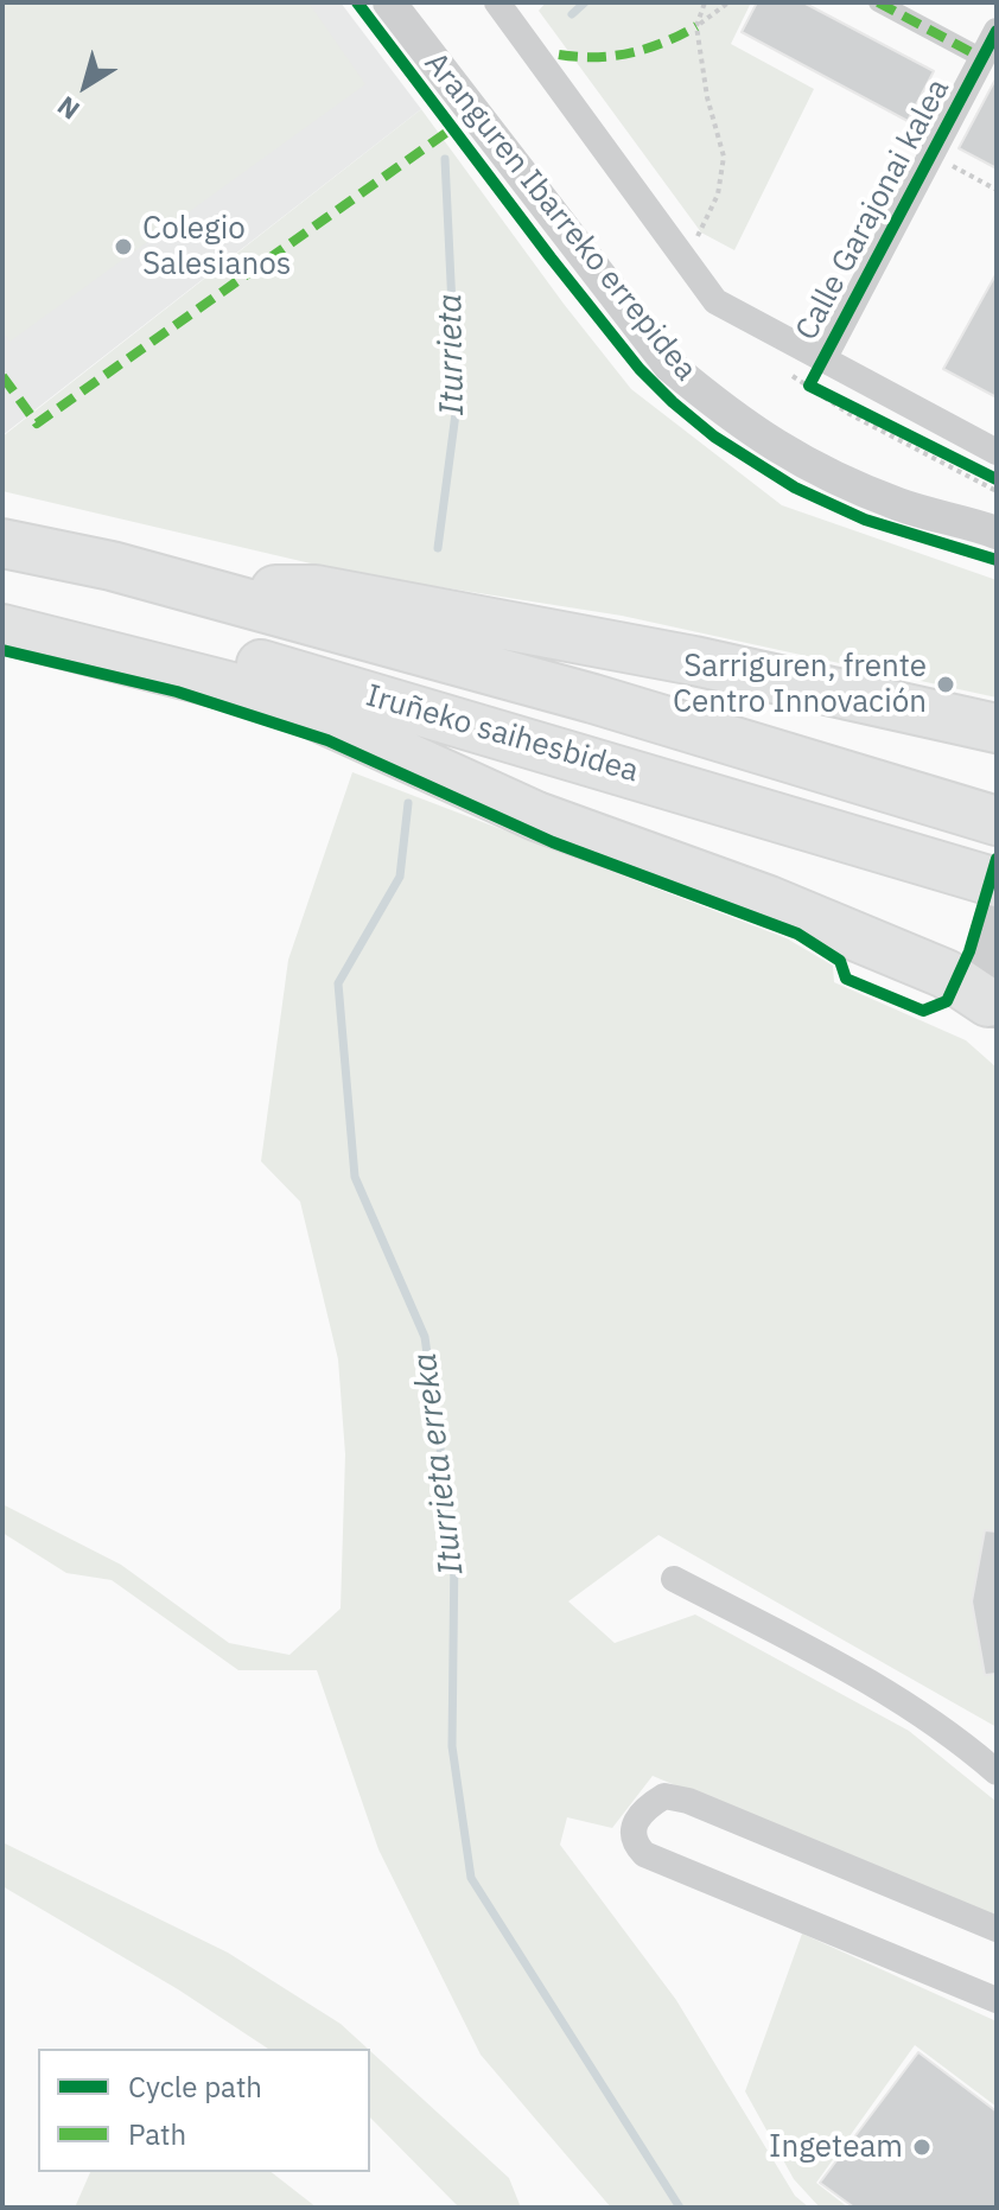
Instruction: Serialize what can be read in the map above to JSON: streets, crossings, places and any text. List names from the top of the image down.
{
  "streets": {
    "highway": ["Iruñeko saihesbidea"],
    "street": ["Calle Garajonai kalea", "Aranguren Ibarreko errepidea"]
  },
  "water": ["Iturrieta", "Iturrieta erreka"],
  "places": ["Colegio Salesianos", "Sarriguren, frente Centro Innovación", "Ingeteam"],
  "legend": ["Cycle path", "Path"],
  "north": "bottom left"
}
